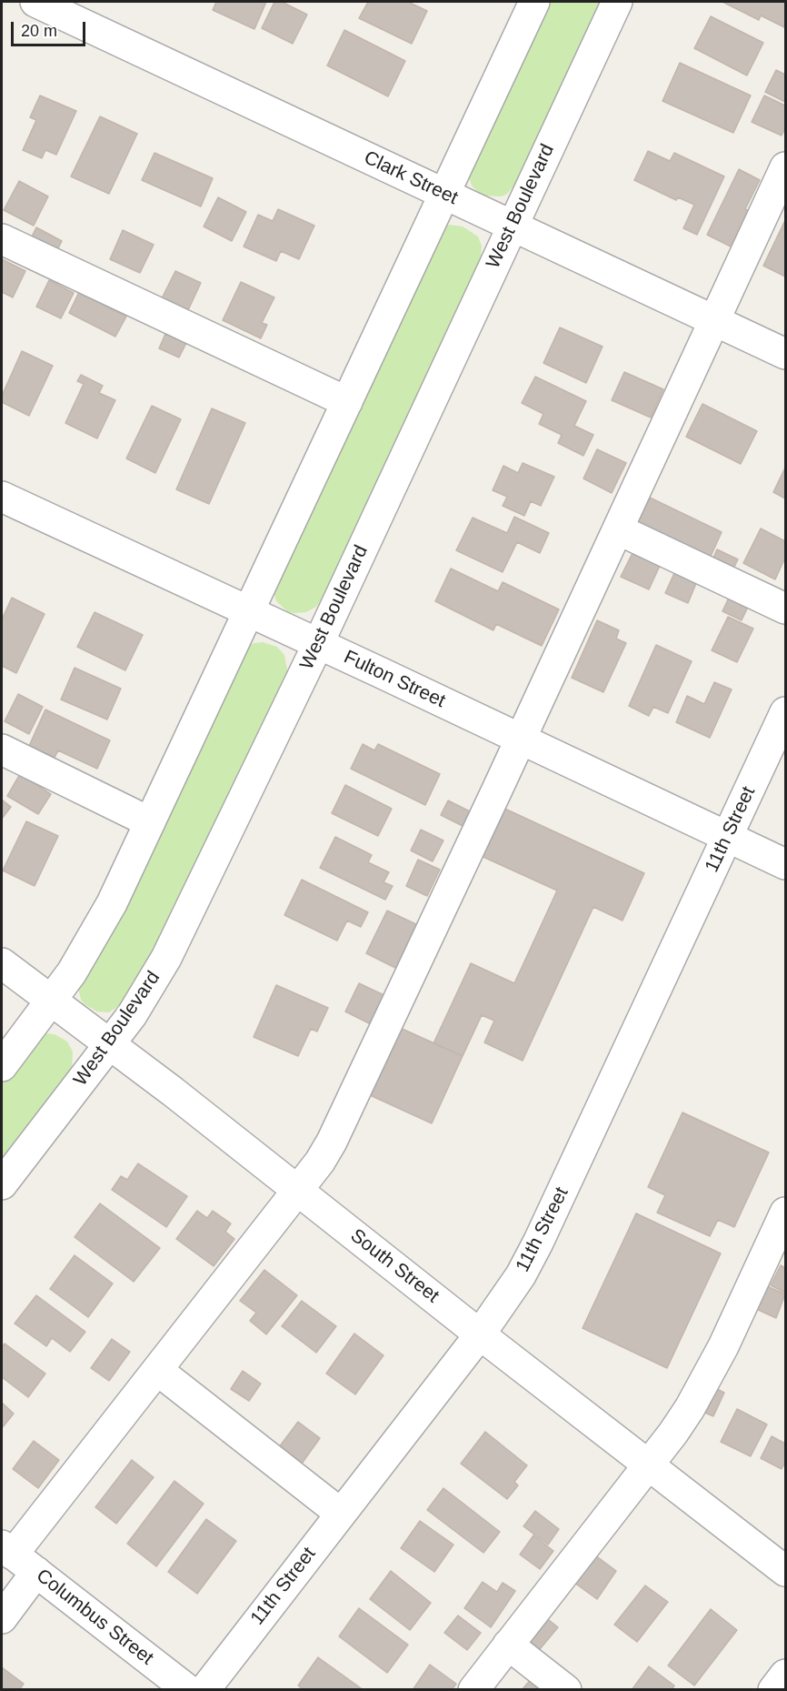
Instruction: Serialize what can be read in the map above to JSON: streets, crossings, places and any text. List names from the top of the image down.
{
  "streets": {
    "street": [
      "Clark Street",
      "West Boulevard",
      "Fulton Street",
      "11th Street",
      "South Street",
      "Columbus Street"
    ]
  },
  "crossings": [
    ["Clark Street", "West Boulevard"],
    ["West Boulevard", "Fulton Street"],
    ["West Boulevard", "South Street"],
    ["Fulton Street", "11th Street"],
    ["11th Street", "South Street"]
  ],
  "scale_bar": "20 m"
}
